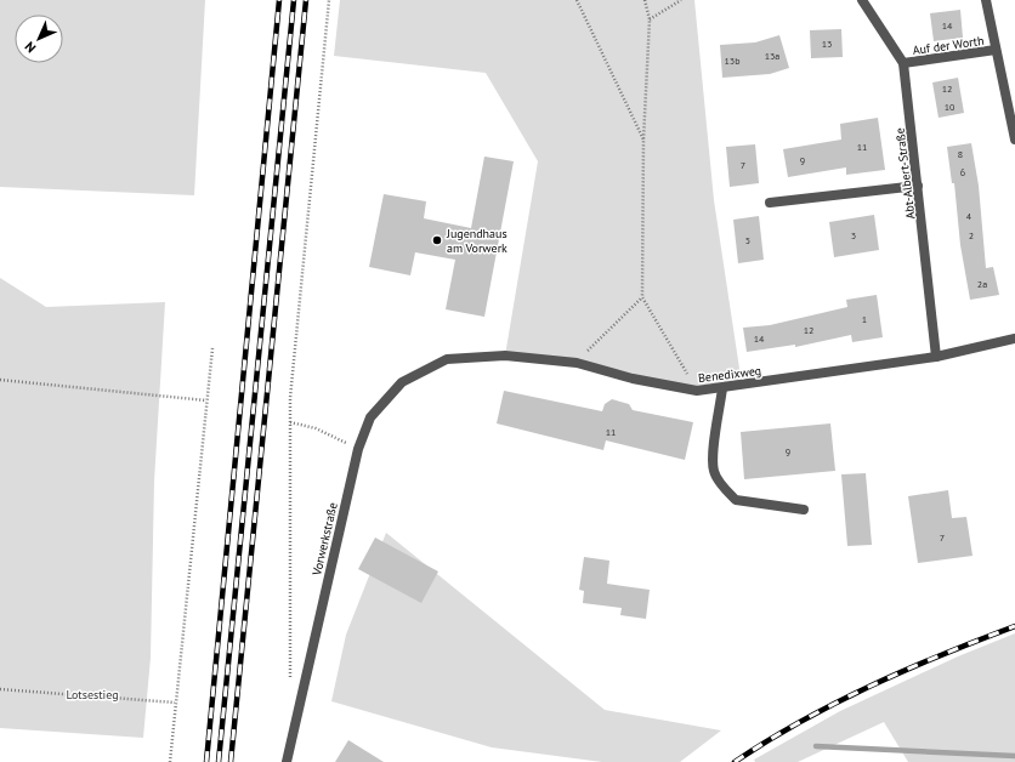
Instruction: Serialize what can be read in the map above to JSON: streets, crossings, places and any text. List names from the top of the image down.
{
  "streets": {
    "street": [
      "Auf der Worth",
      "Abt-Albert-Straße",
      "Benedixweg",
      "Vorwerkstraße"
    ]
  },
  "crossings": [
    ["Auf der Worth", "Abt-Albert-Straße"],
    ["Abt-Albert-Straße", "Benedixweg"],
    ["Benedixweg", "Vorwerkstraße"]
  ],
  "parks": ["Lotsestieg"],
  "places": ["Jugendhaus am Vorwerk"],
  "house_numbers": [
    "14",
    "13",
    "13a",
    "13b",
    "12",
    "10",
    "11",
    "8",
    "9",
    "7",
    "6",
    "4",
    "3",
    "2",
    "5",
    "2a",
    "1",
    "12",
    "14",
    "11",
    "9",
    "7"
  ],
  "north": "bottom left"
}
